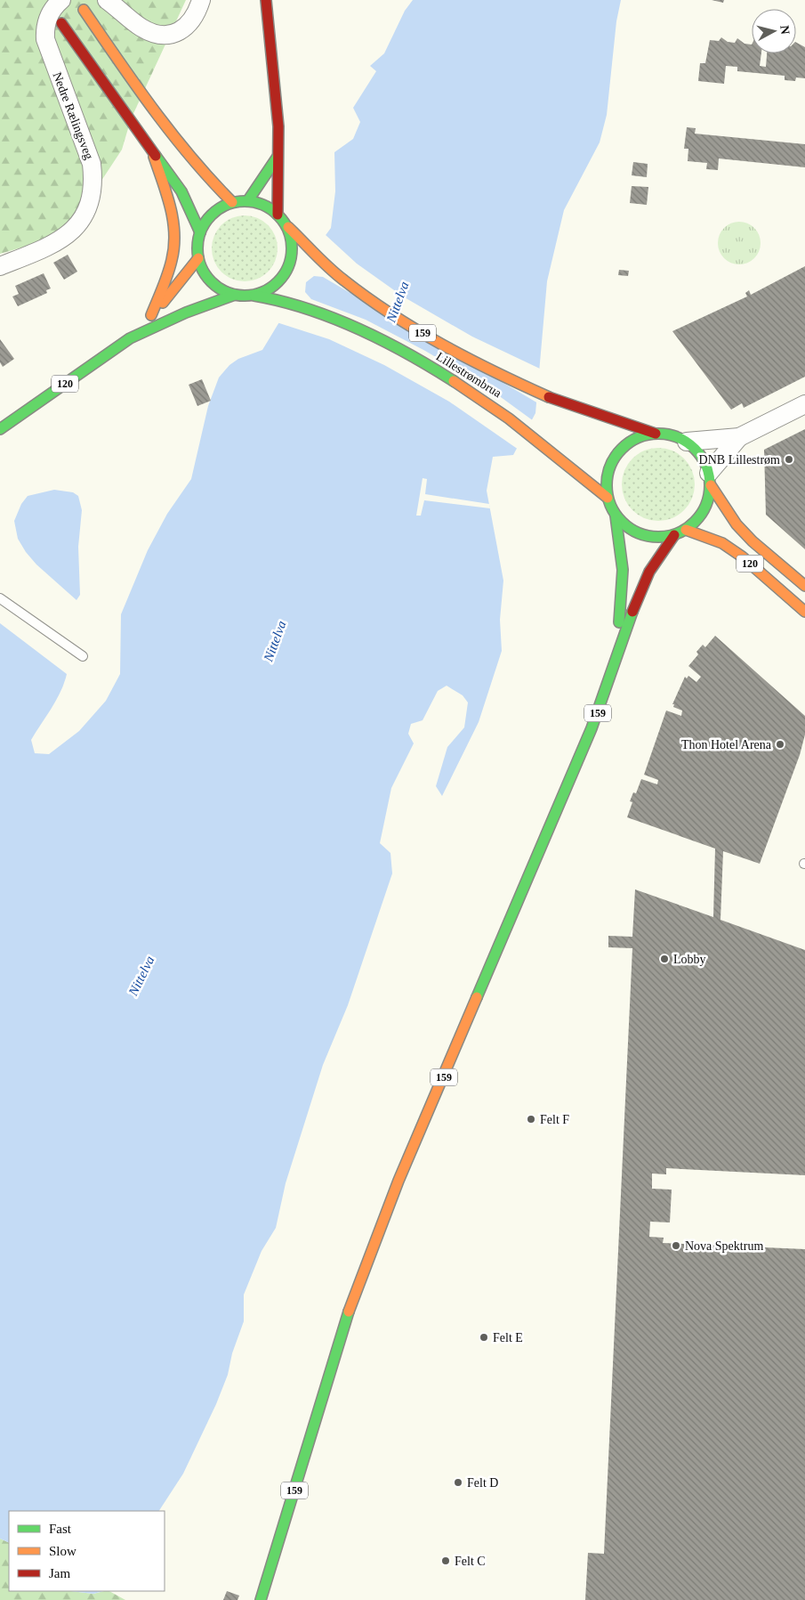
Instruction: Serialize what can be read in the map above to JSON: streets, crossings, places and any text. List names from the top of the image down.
{
  "streets": {
    "main road": ["159", "Lillestrømbrua", "120"],
    "street": ["Nedre Rælingsveg"]
  },
  "crossings": [
    ["159", "Lillestrømbrua"],
    ["159", "120"],
    ["Lillestrømbrua", "120"]
  ],
  "water": ["Nittelva"],
  "places": [
    "DNB Lillestrøm",
    "Thon Hotel Arena",
    "Lobby",
    "Felt F",
    "Nova Spektrum",
    "Felt E",
    "Felt D",
    "Felt C"
  ],
  "legend": ["Fast", "Slow", "Jam"],
  "north": "right"
}
